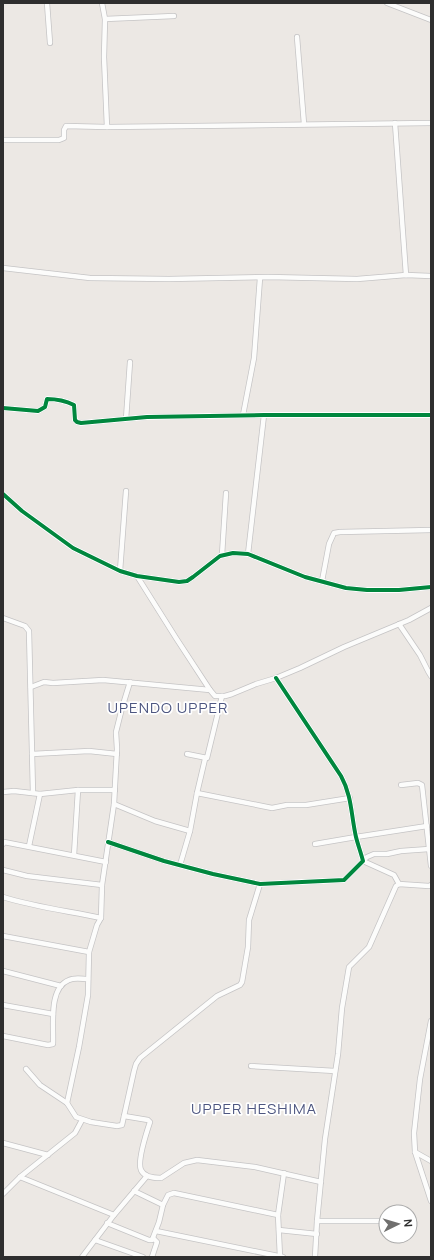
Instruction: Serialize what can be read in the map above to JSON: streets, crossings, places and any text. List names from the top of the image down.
{
  "districts": ["UPENDO UPPER", "UPPER HESHIMA"],
  "north": "right"
}
